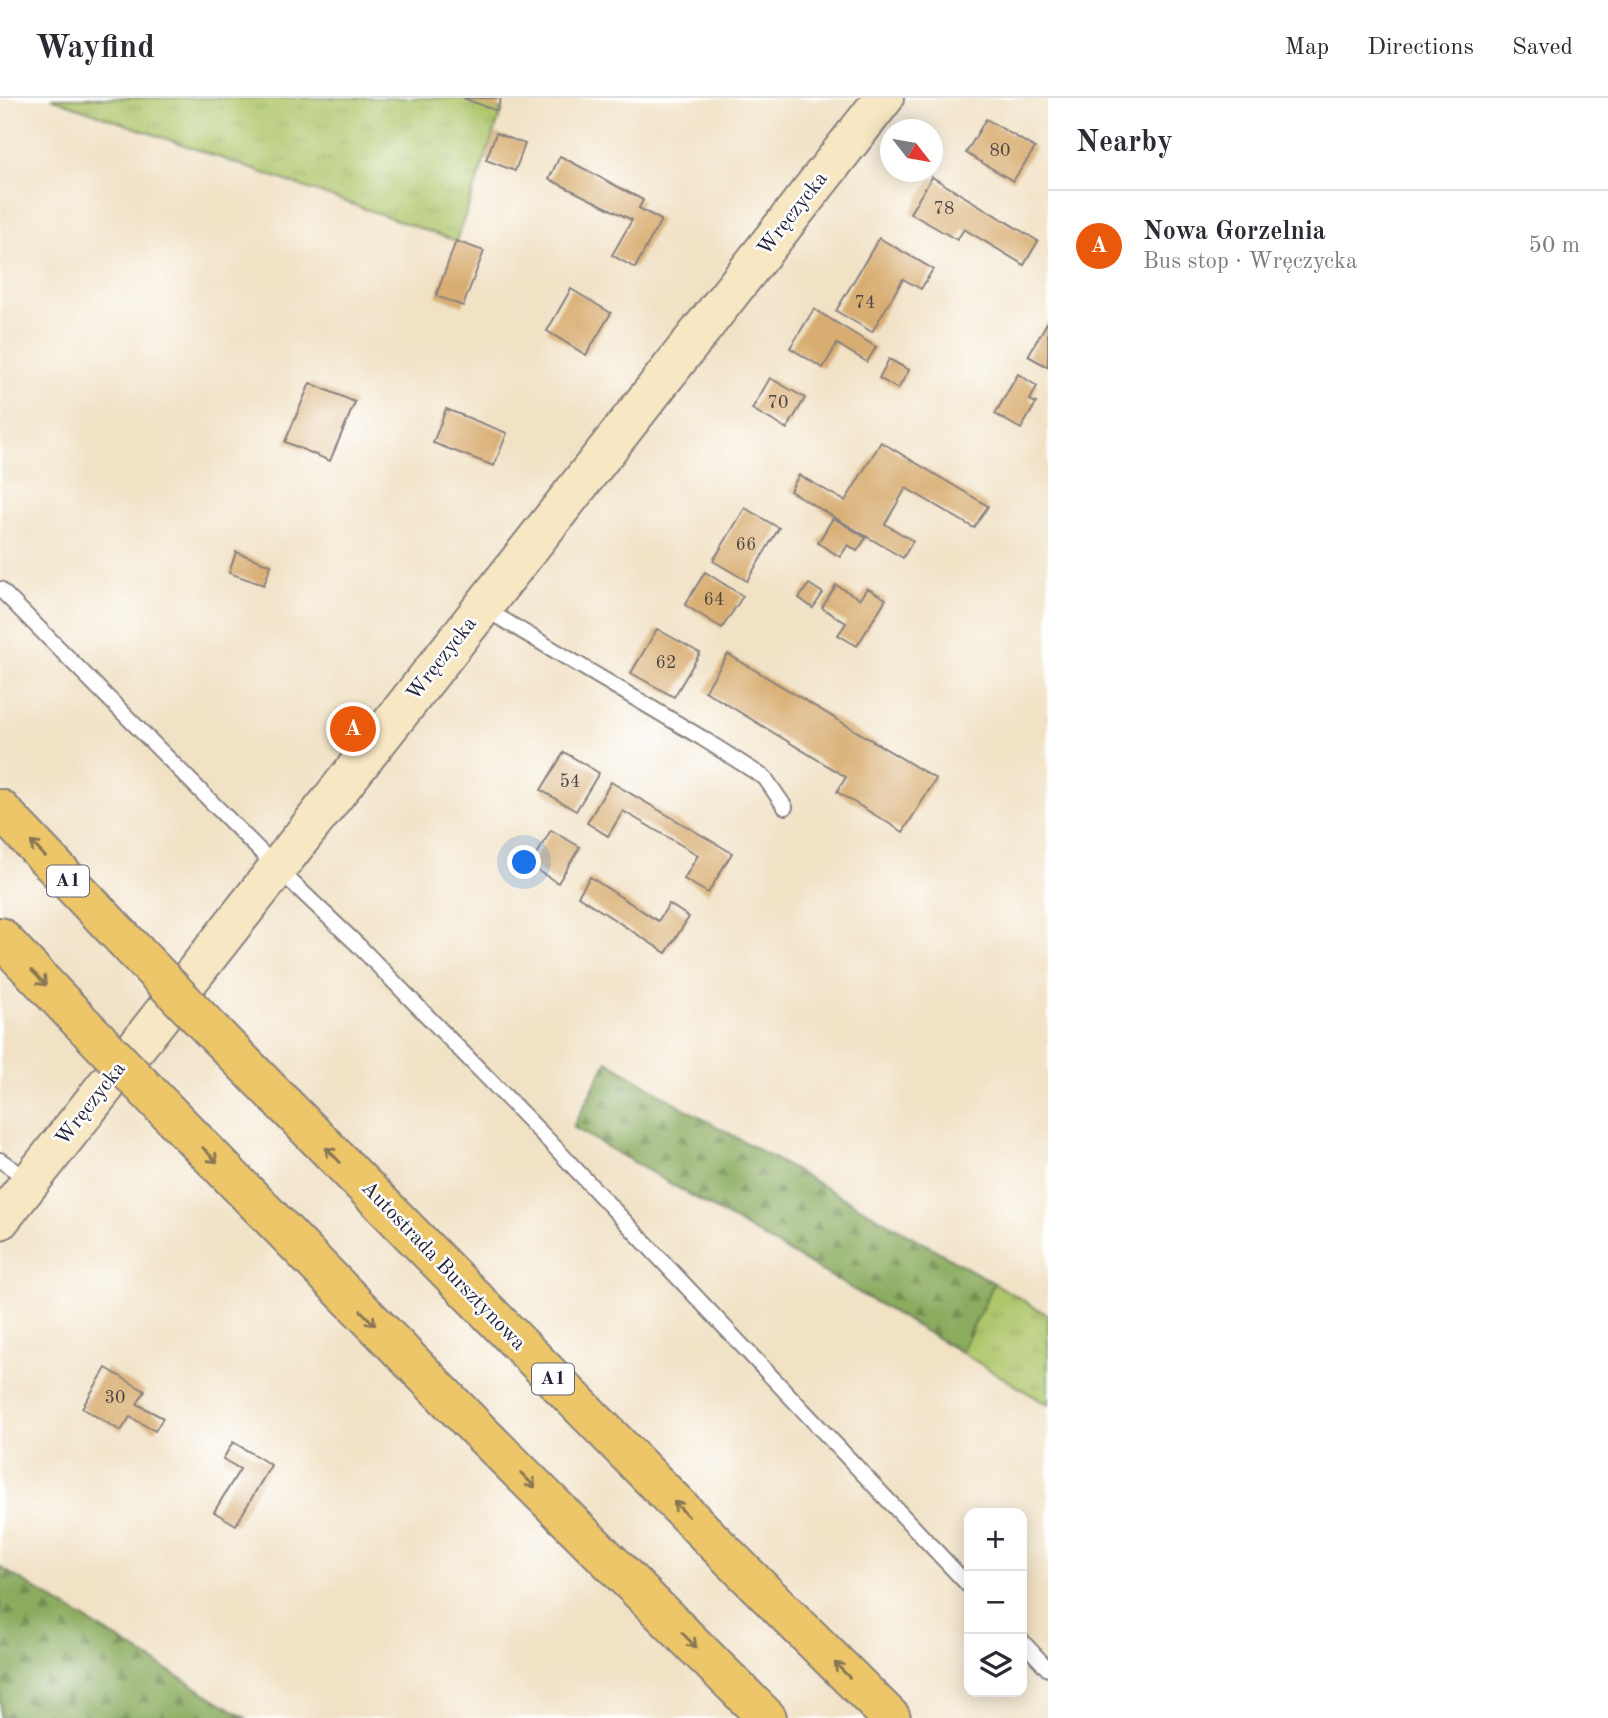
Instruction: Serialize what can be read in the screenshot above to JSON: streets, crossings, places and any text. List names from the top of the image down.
{
  "streets": {
    "highway": ["A1", "Autostrada Bursztynowa"],
    "main road": ["Wręczycka"]
  },
  "house_numbers": [
    "80",
    "78",
    "74",
    "70",
    "66",
    "64",
    "62",
    "54",
    "30"
  ],
  "north": "bottom right",
  "page": {
    "header": "Wayfind",
    "nav": ["Map", "Directions", "Saved"],
    "heading": "Nearby",
    "list": [
      {
        "mark": "A",
        "name": "Nowa Gorzelnia",
        "note": "Bus stop · Wręczycka",
        "value": "50 m"
      }
    ],
    "pins": "A",
    "map_buttons": ["+", "−"]
  }
}
